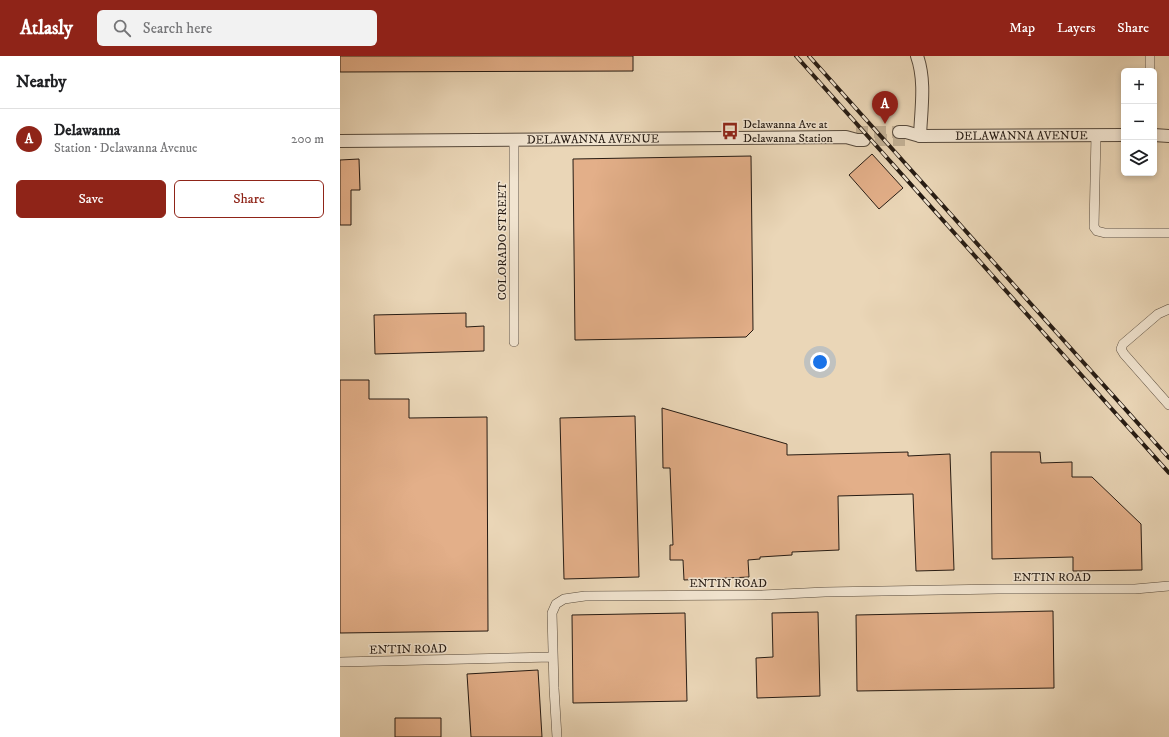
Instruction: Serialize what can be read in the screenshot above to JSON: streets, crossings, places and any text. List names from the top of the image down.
{
  "streets": {
    "street": ["DELAWANNA AVENUE", "COLORADO STREET", "ENTIN ROAD"]
  },
  "crossings": [
    ["DELAWANNA AVENUE", "COLORADO STREET"]
  ],
  "places": {
    "bus stop": ["Delawanna Ave at Delawanna Station"]
  },
  "page": {
    "header": "Atlasly",
    "search": "Search here",
    "nav": ["Map", "Layers", "Share"],
    "heading": "Nearby",
    "map_buttons": ["+", "−"],
    "pins": "A",
    "list": [
      {
        "mark": "A",
        "name": "Delawanna",
        "note": "Station · Delawanna Avenue",
        "value": "200 m"
      }
    ],
    "buttons": ["Save", "Share"]
  }
}
